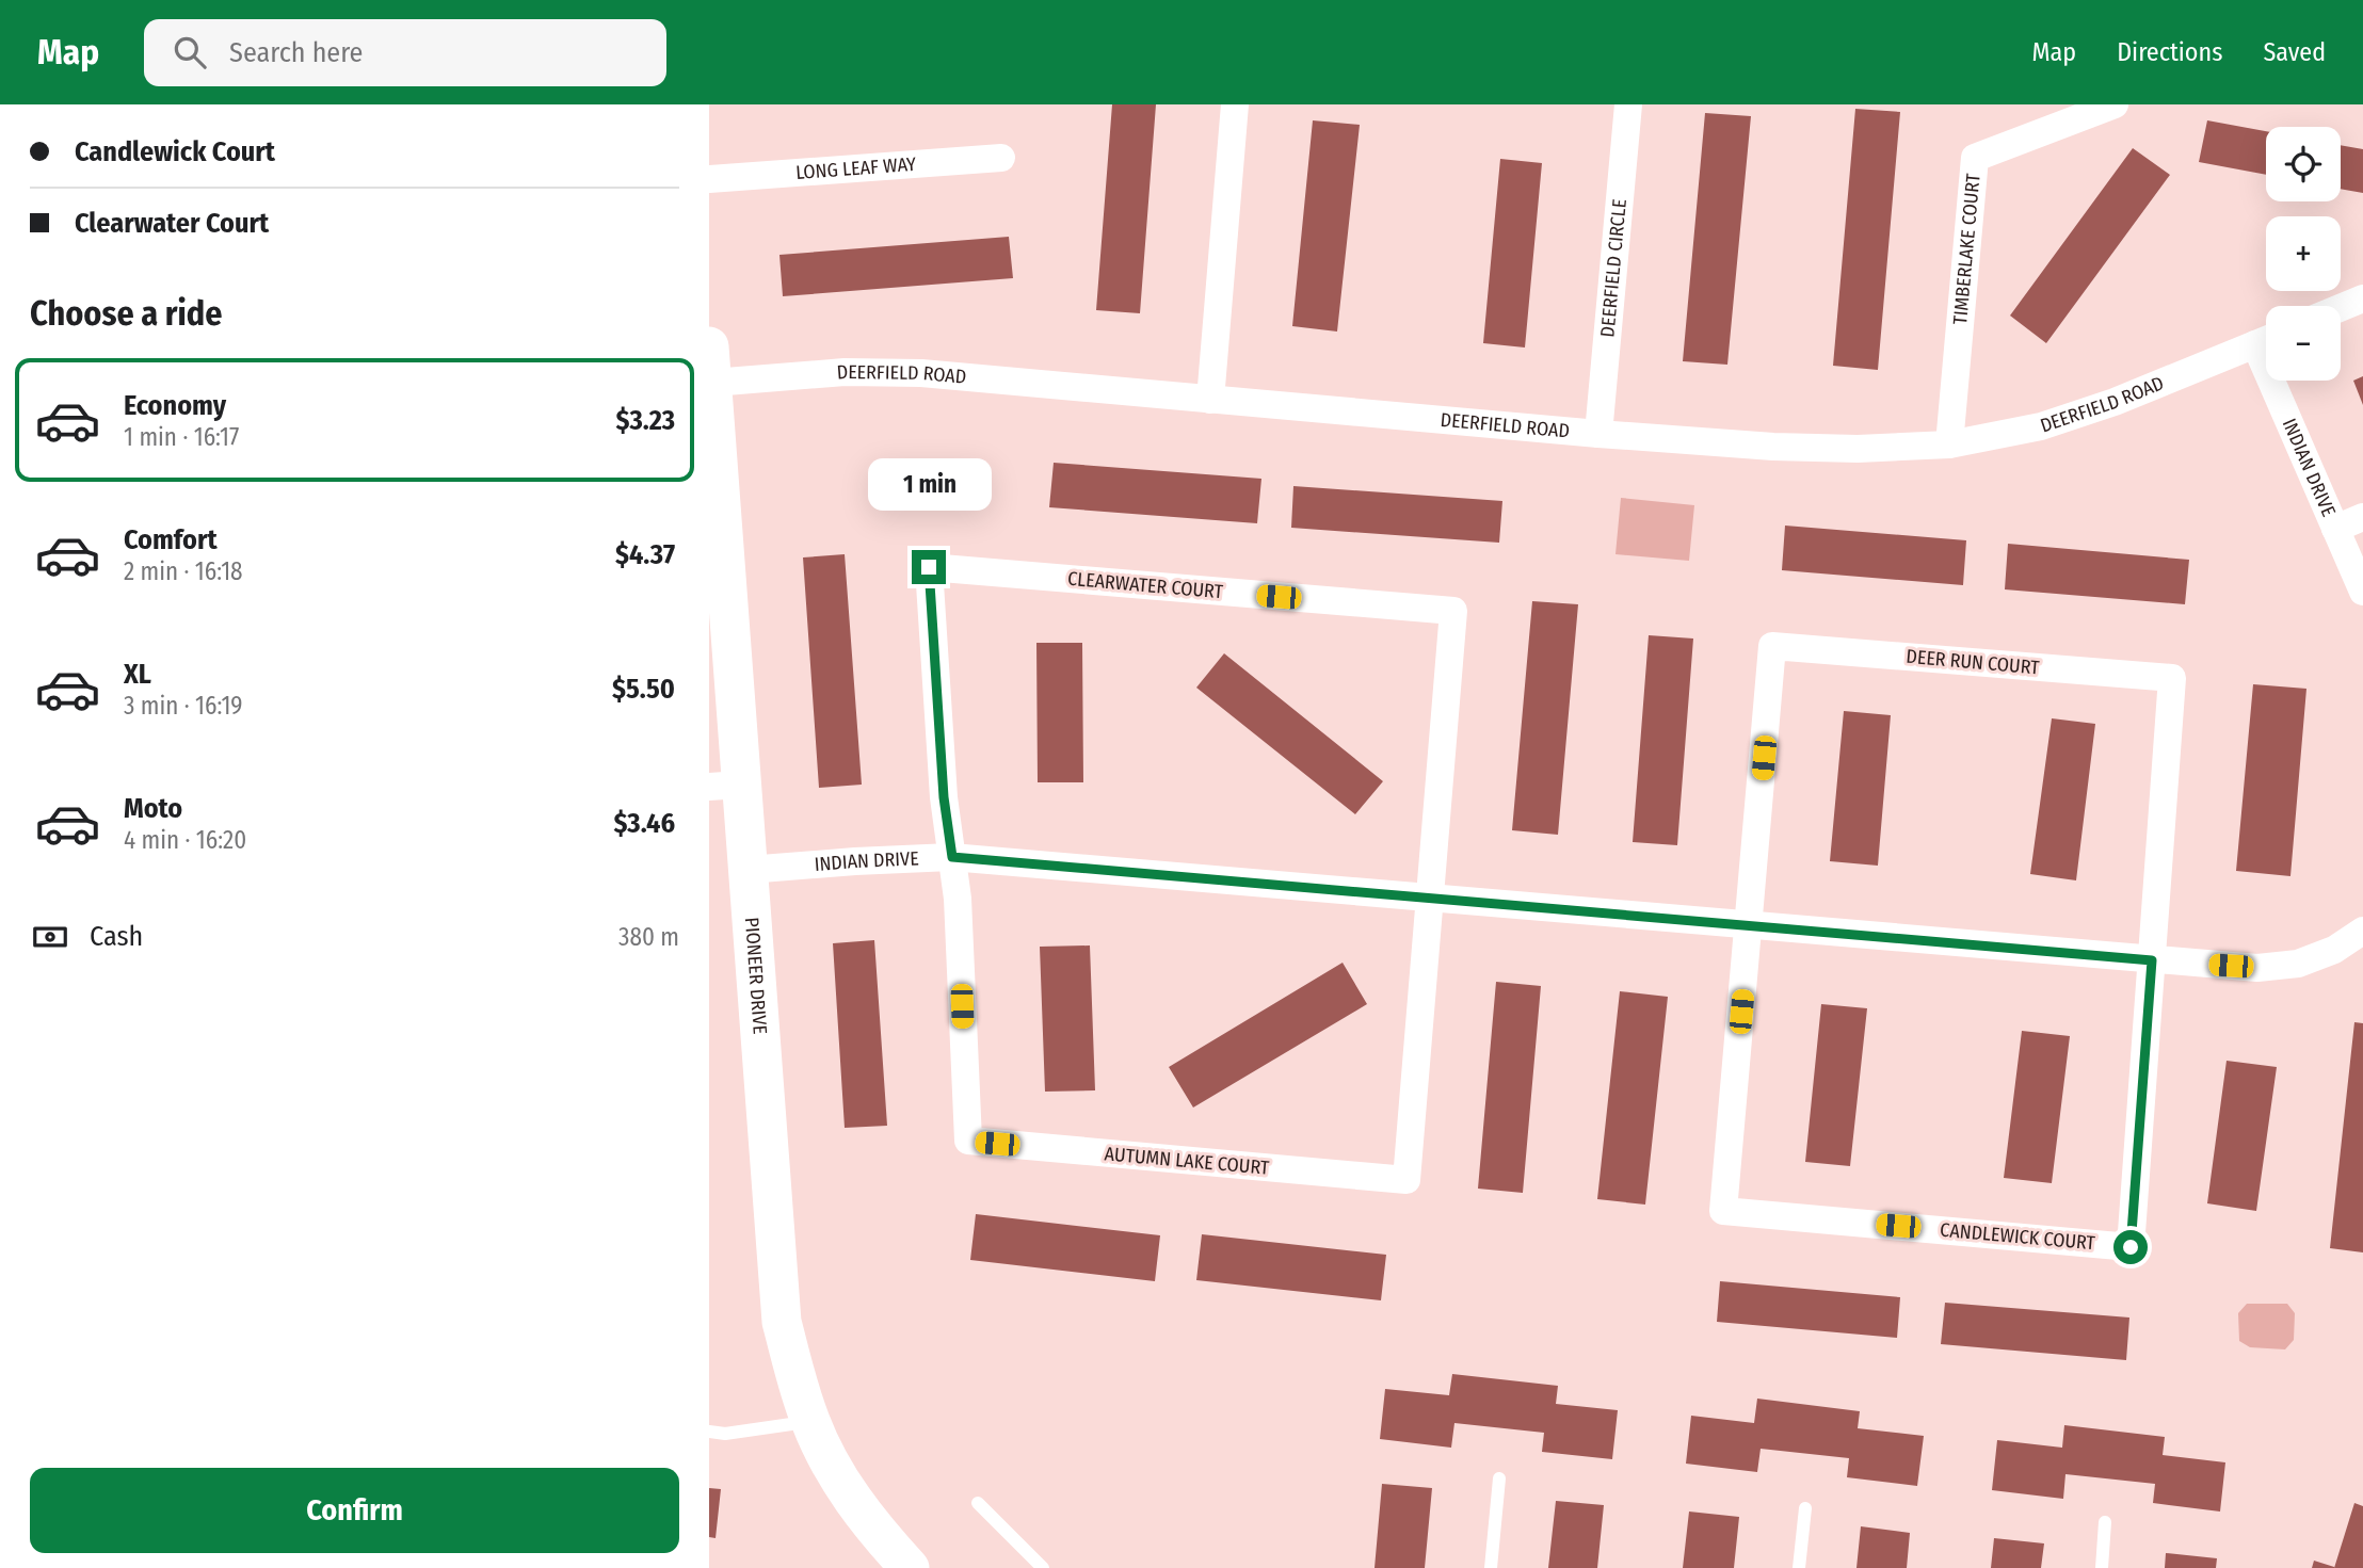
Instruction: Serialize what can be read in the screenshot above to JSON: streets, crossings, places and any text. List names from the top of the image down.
{
  "streets": {
    "street": [
      "LONG LEAF WAY",
      "TIMBERLAKE COURT",
      "DEERFIELD CIRCLE",
      "DEERFIELD ROAD",
      "INDIAN DRIVE",
      "CLEARWATER COURT",
      "DEER RUN COURT",
      "PIONEER DRIVE",
      "AUTUMN LAKE COURT",
      "CANDLEWICK COURT"
    ]
  },
  "crossings": [
    ["TIMBERLAKE COURT", "DEERFIELD ROAD"],
    ["DEERFIELD CIRCLE", "DEERFIELD ROAD"],
    ["DEERFIELD ROAD", "PIONEER DRIVE"],
    ["INDIAN DRIVE", "CLEARWATER COURT"],
    ["INDIAN DRIVE", "DEER RUN COURT"],
    ["INDIAN DRIVE", "PIONEER DRIVE"],
    ["INDIAN DRIVE", "AUTUMN LAKE COURT"],
    ["INDIAN DRIVE", "CANDLEWICK COURT"],
    ["CLEARWATER COURT", "AUTUMN LAKE COURT"],
    ["DEER RUN COURT", "CANDLEWICK COURT"]
  ],
  "page": {
    "header": "Map",
    "search": "Search here",
    "nav": ["Map", "Directions", "Saved"],
    "banner": ["Candlewick Court", "Clearwater Court"],
    "map_buttons": ["+", "−"],
    "heading": "Choose a ride",
    "list": [
      {
        "name": "Economy",
        "note": "1 min · 16:17",
        "value": "$3.23"
      },
      {
        "name": "Comfort",
        "note": "2 min · 16:18",
        "value": "$4.37"
      },
      {
        "name": "XL",
        "note": "3 min · 16:19",
        "value": "$5.50"
      },
      {
        "name": "Moto",
        "note": "4 min · 16:20",
        "value": "$3.46"
      }
    ],
    "bubble": "1 min",
    "pay": ["Cash", "380 m"],
    "buttons": "Confirm"
  }
}
